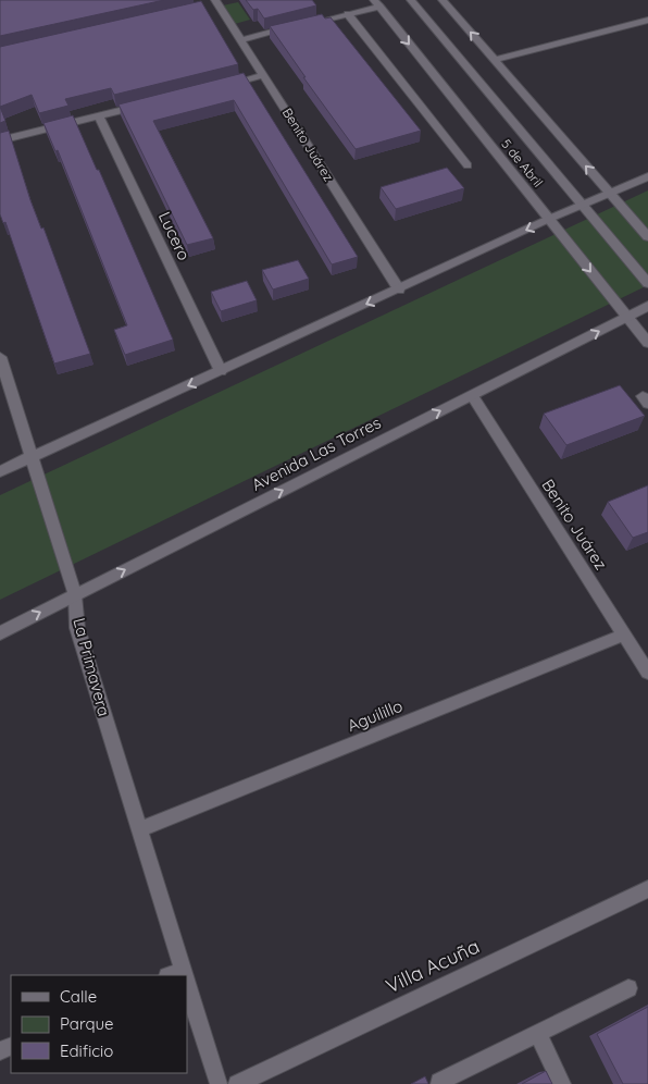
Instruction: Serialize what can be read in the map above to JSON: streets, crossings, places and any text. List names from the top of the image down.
{
  "streets": {
    "street": [
      "Benito Juárez",
      "5 de Abril",
      "Lucero",
      "Avenida Las Torres",
      "La Primavera",
      "Aguilillo",
      "Villa Acuña"
    ]
  },
  "crossings": [
    ["Benito Juárez", "Avenida Las Torres"],
    ["Benito Juárez", "Aguilillo"],
    ["5 de Abril", "Avenida Las Torres"],
    ["Avenida Las Torres", "La Primavera"],
    ["La Primavera", "Aguilillo"]
  ],
  "one_way": ["Avenida Las Torres"],
  "legend": ["Calle", "Parque", "Edificio"]
}
